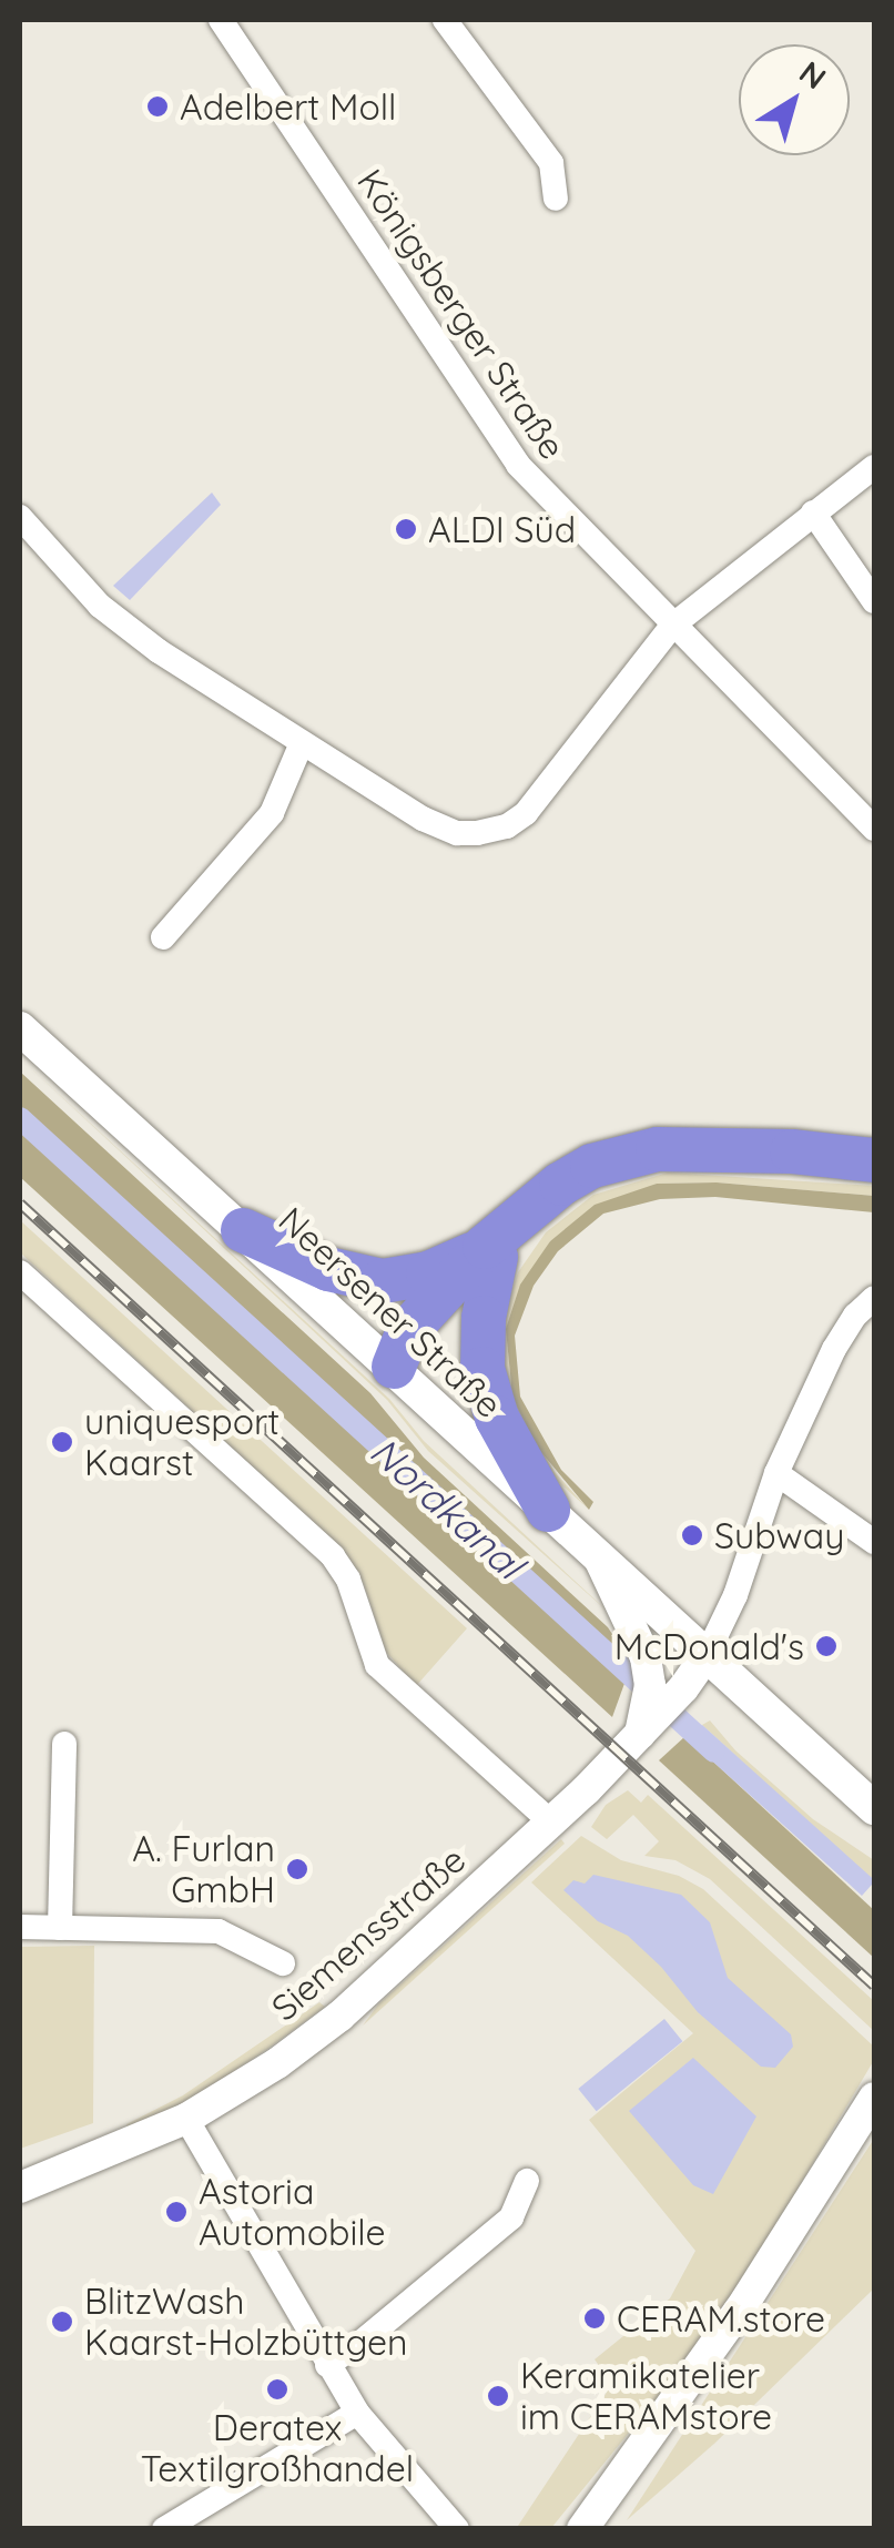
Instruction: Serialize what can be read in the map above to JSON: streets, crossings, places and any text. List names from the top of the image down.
{
  "streets": {
    "main road": ["Neersener Straße"],
    "street": ["Königsberger Straße", "Siemensstraße"]
  },
  "crossings": [
    ["Neersener Straße", "Siemensstraße"]
  ],
  "water": ["Nordkanal"],
  "places": [
    "Adelbert Moll",
    "ALDI Süd",
    "uniquesport Kaarst",
    "Subway",
    "McDonald's",
    "A. Furlan GmbH",
    "Astoria Automobile",
    "CERAM.store",
    "BlitzWash Kaarst-Holzbüttgen",
    "Deratex Textilgroßhandel",
    "Keramikatelier im CERAMstore"
  ],
  "north": "top right"
}
